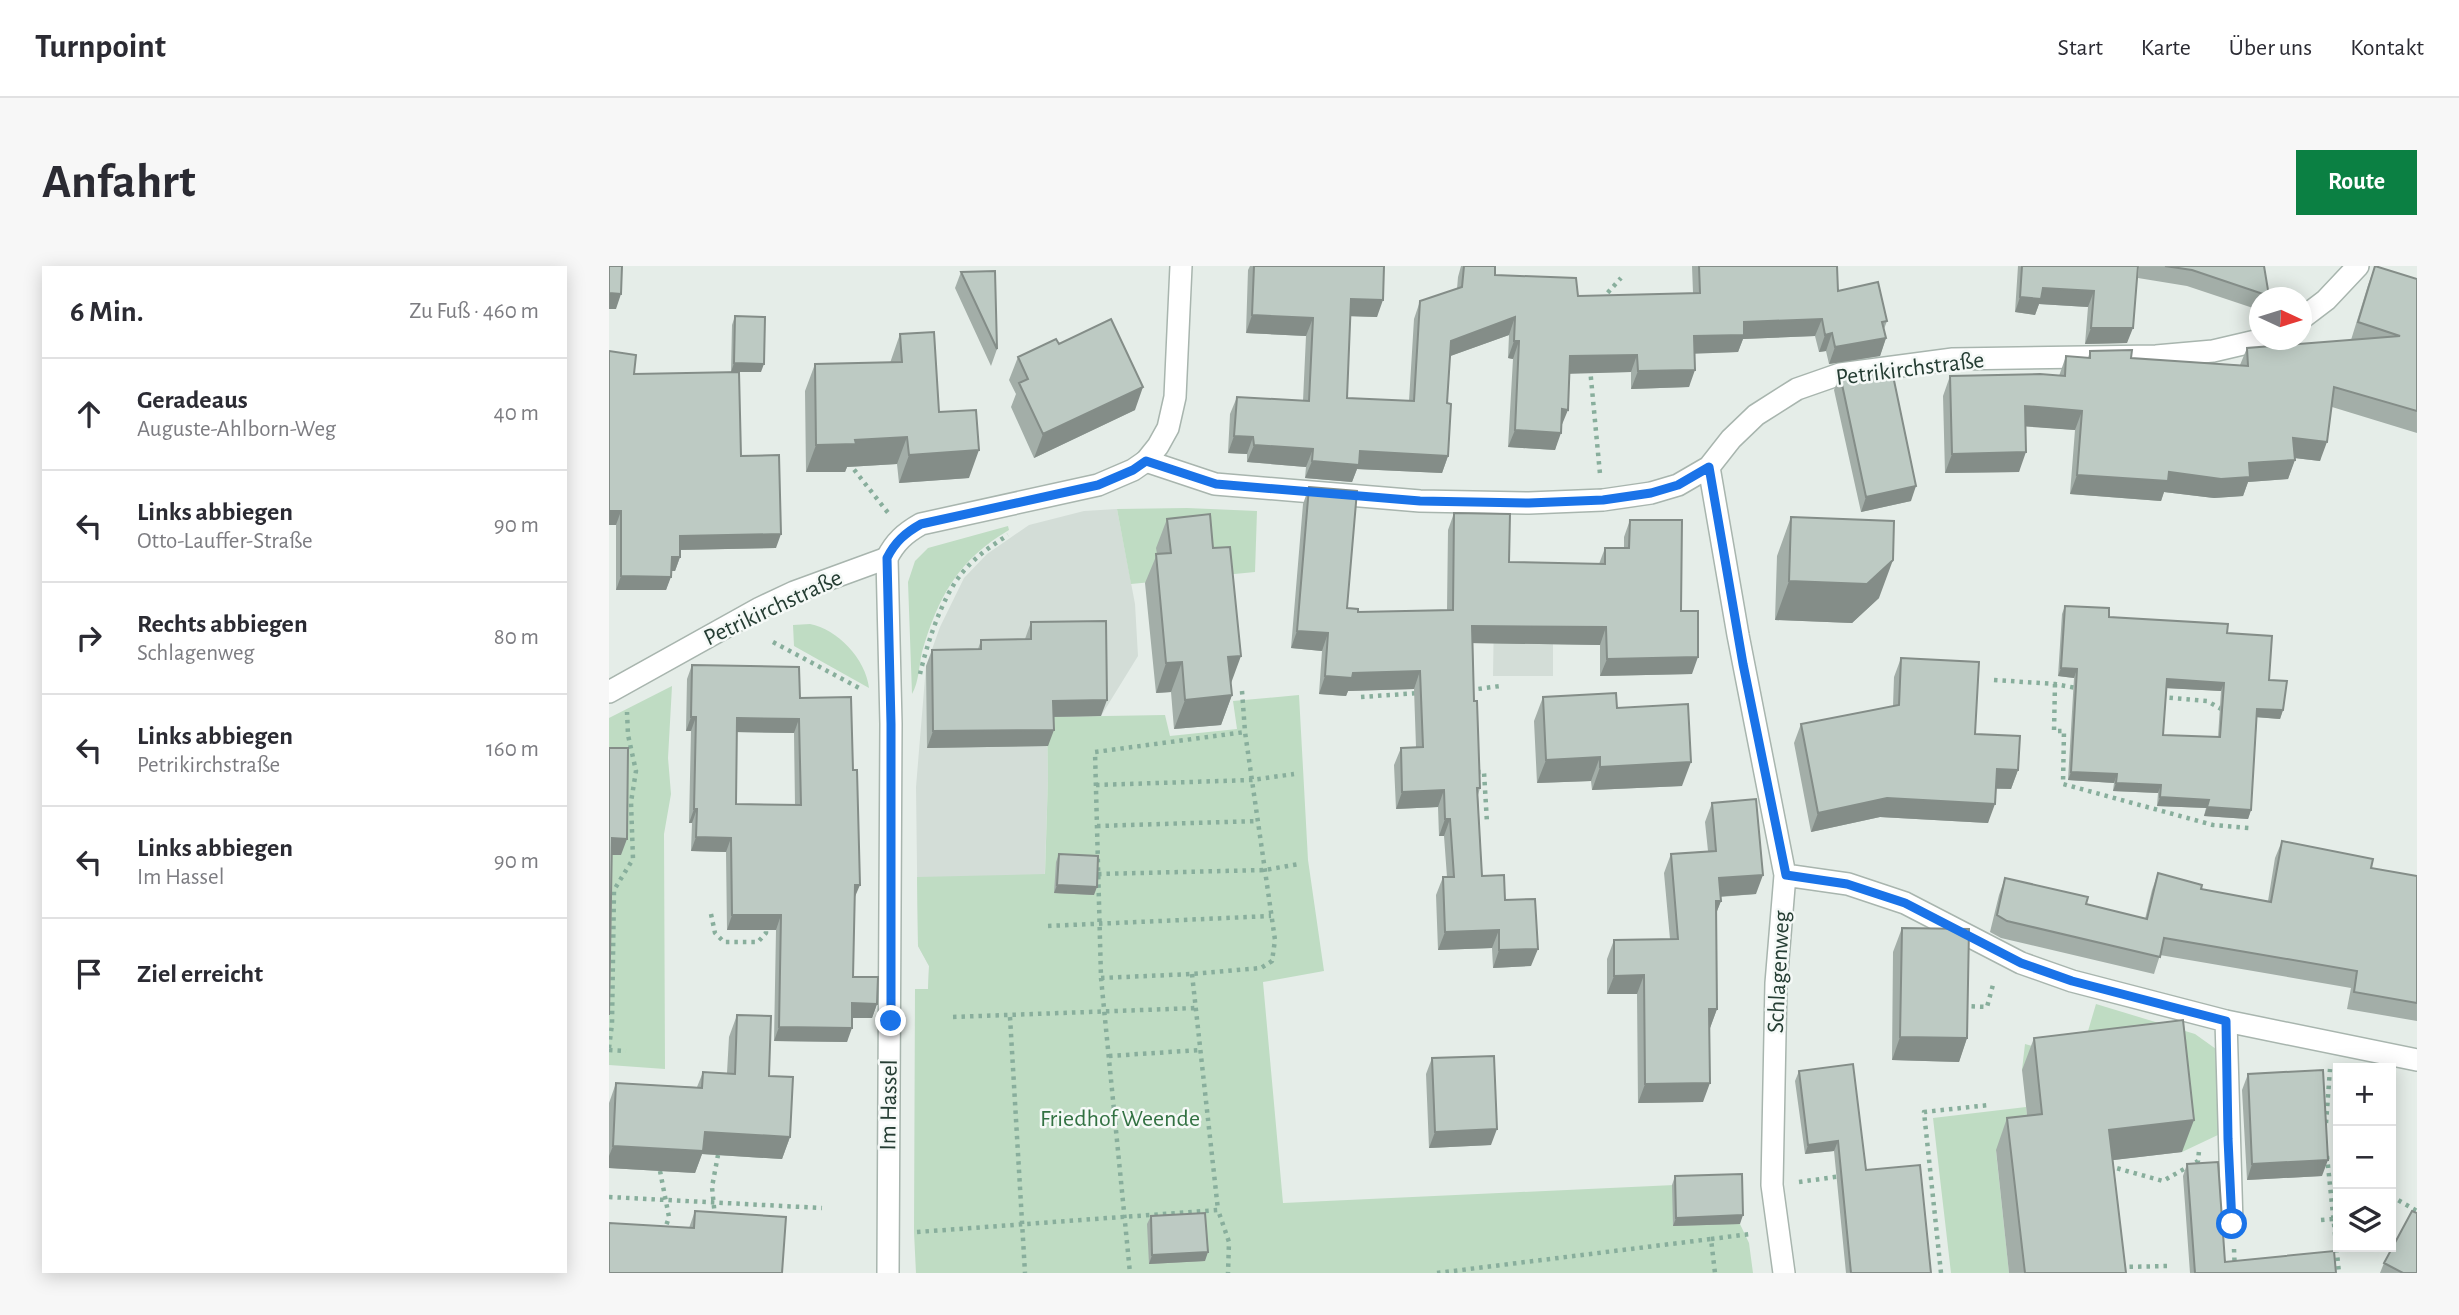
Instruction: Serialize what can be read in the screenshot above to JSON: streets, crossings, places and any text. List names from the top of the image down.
{
  "streets": {
    "street": ["Petrikirchstraße", "Schlagenweg", "Im Hassel"]
  },
  "crossings": [
    ["Petrikirchstraße", "Schlagenweg"],
    ["Petrikirchstraße", "Im Hassel"]
  ],
  "parks": ["Friedhof Weende"],
  "north": "right",
  "page": {
    "header": "Turnpoint",
    "nav": [
      "Start",
      "Karte",
      "Über uns",
      "Kontakt"
    ],
    "buttons": "Route",
    "title": "Anfahrt",
    "heading": ["6 Min.", "Zu Fuß · 460 m"],
    "list": [
      ["Geradeaus", "Auguste-Ahlborn-Weg", "40 m"],
      ["Links abbiegen", "Otto-Lauffer-Straße", "90 m"],
      ["Rechts abbiegen", "Schlagenweg", "80 m"],
      ["Links abbiegen", "Petrikirchstraße", "160 m"],
      ["Links abbiegen", "Im Hassel", "90 m"],
      "Ziel erreicht"
    ],
    "map_buttons": ["+", "−"]
  }
}
